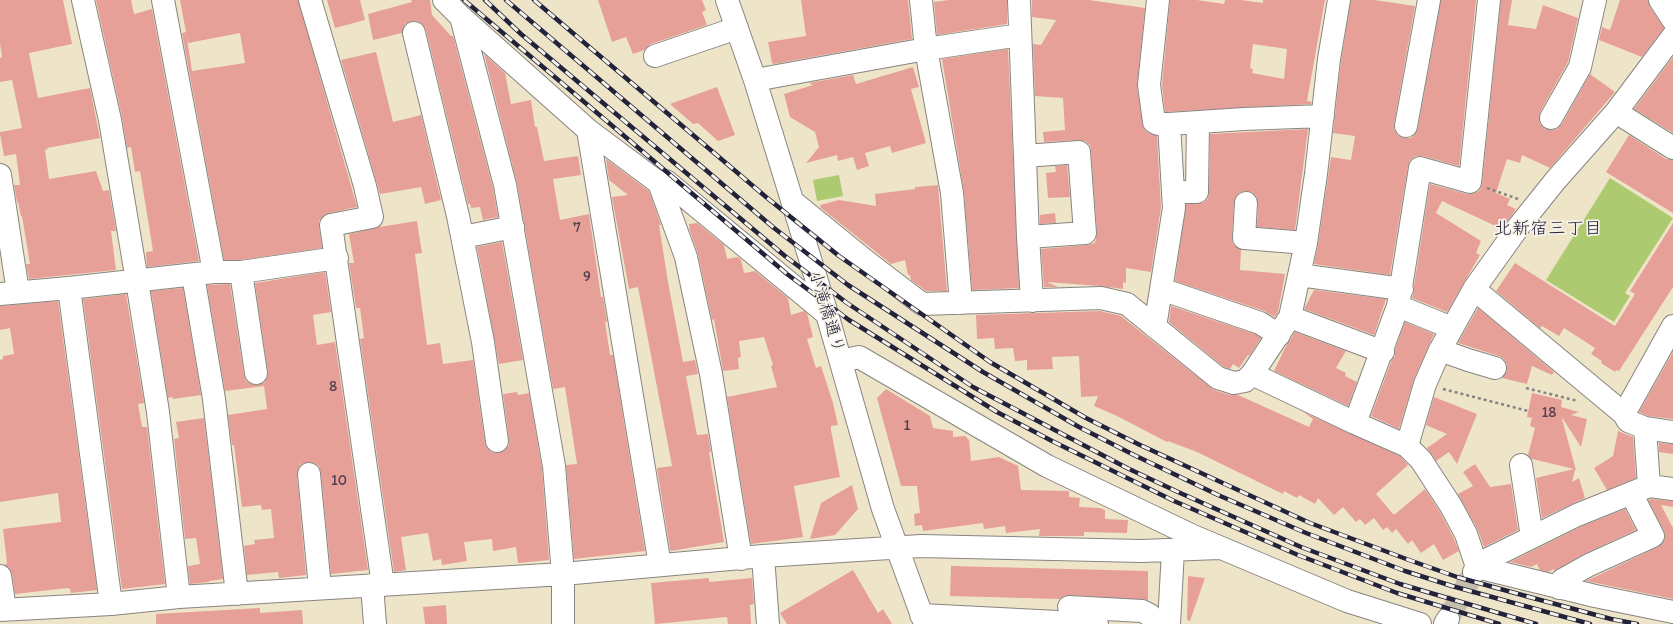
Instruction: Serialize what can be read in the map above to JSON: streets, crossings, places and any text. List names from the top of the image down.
{
  "streets": {
    "street": ["小滝橋通り"]
  },
  "districts": ["北新宿三丁目"],
  "house_numbers": [
    "7",
    "9",
    "8",
    "18",
    "1",
    "10"
  ]
}
